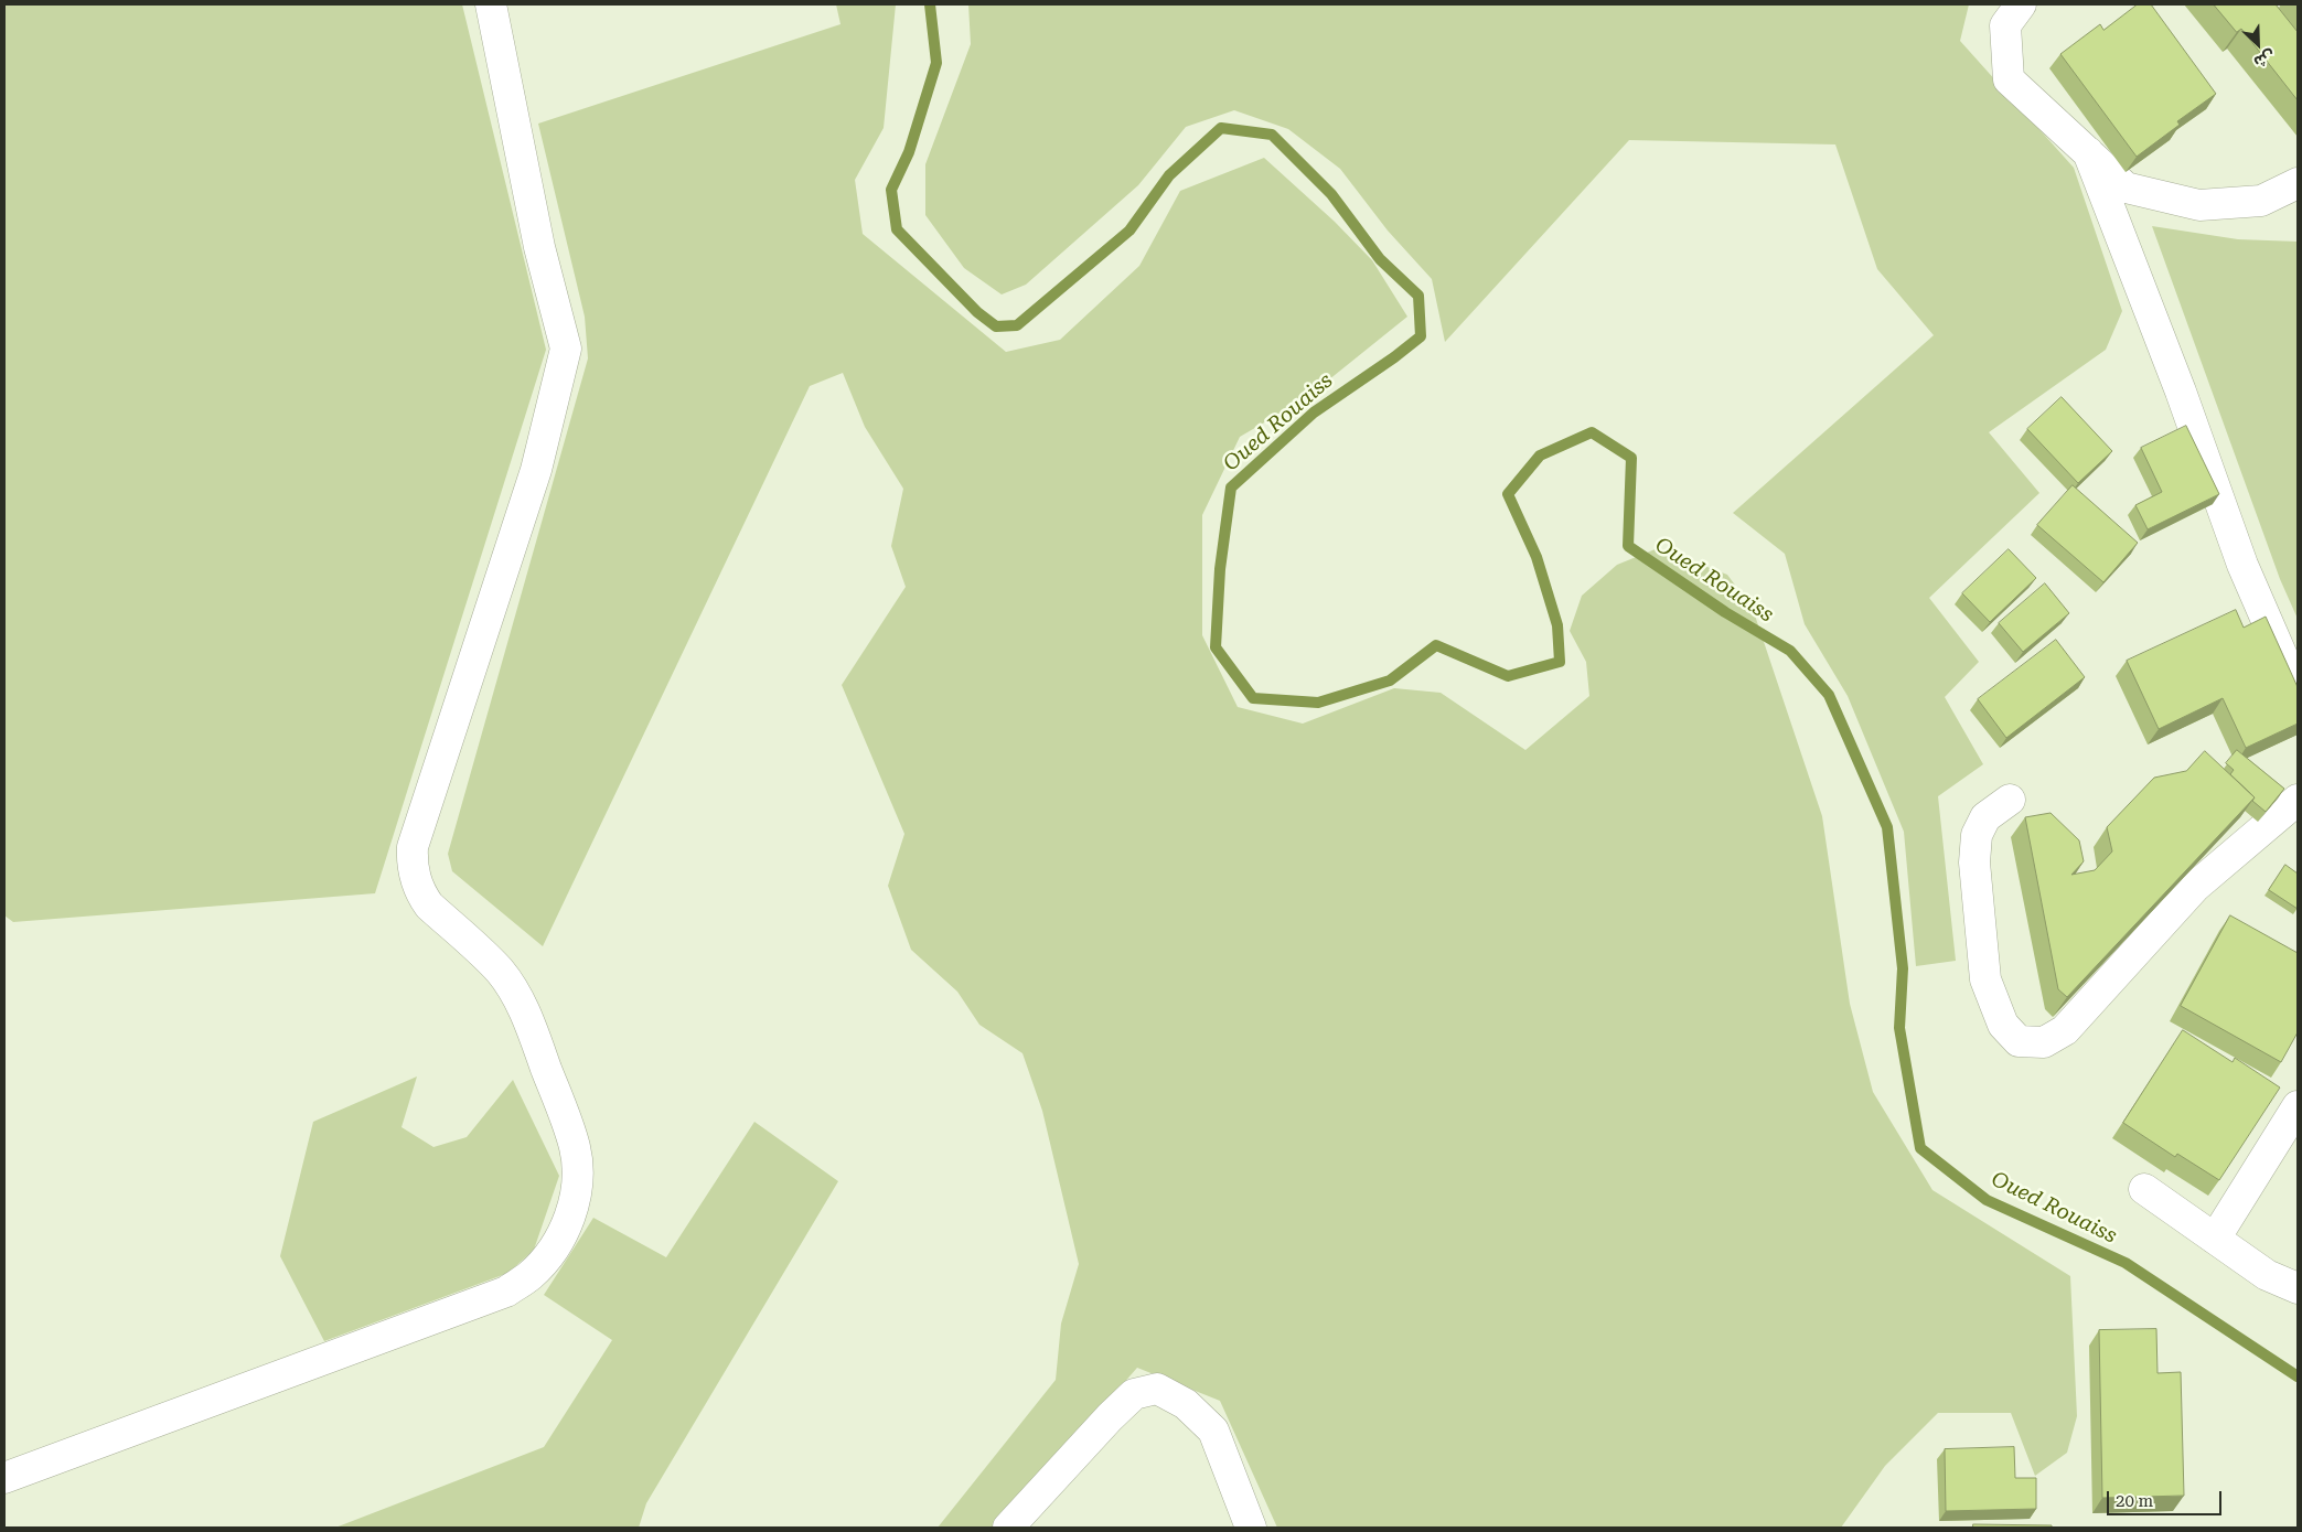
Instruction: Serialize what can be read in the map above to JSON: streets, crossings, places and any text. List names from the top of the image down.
{
  "water": ["Oued Rouaiss"],
  "scale_bar": "20 m",
  "north": "bottom right"
}
